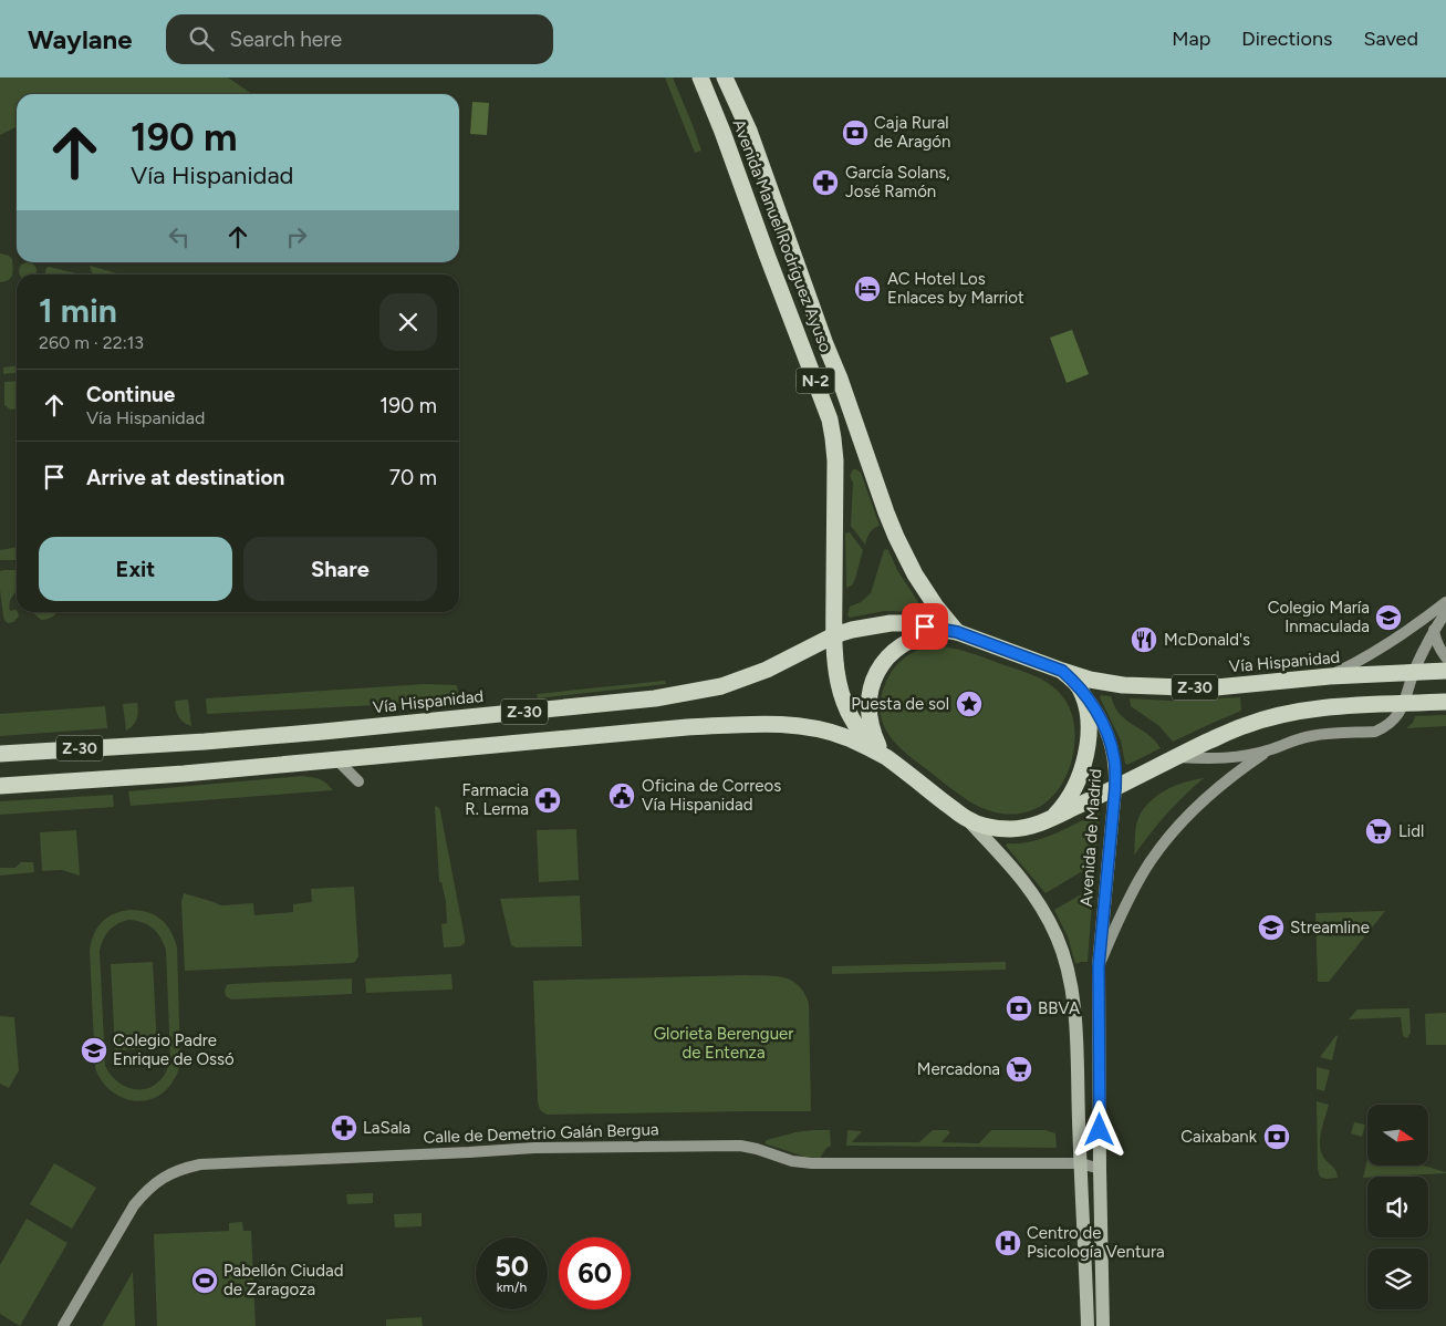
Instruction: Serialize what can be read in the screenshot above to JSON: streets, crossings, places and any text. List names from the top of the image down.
{
  "streets": {
    "highway": [
      "Avenida Manuel Rodríguez Ayuso",
      "N-2",
      "Vía Hispanidad",
      "Z-30"
    ],
    "main road": ["Avenida de Madrid"],
    "street": ["Calle de Demetrio Galán Bergua"]
  },
  "crossings": [
    ["Avenida Manuel Rodríguez Ayuso", "Vía Hispanidad"],
    ["Avenida Manuel Rodríguez Ayuso", "Z-30"],
    ["Vía Hispanidad", "Z-30"],
    ["Vía Hispanidad", "Avenida de Madrid"],
    ["Z-30", "Avenida de Madrid"],
    ["Avenida de Madrid", "Calle de Demetrio Galán Bergua"]
  ],
  "parks": ["Glorieta Berenguer de Entenza"],
  "places": {
    "bank": ["Caja Rural de Aragón", "BBVA", "Caixabank"],
    "pharmacy": ["García Solans, José Ramón", "Farmacia R. Lerma", "LaSala"],
    "hotel": ["AC Hotel Los Enlaces by Marriot"],
    "school or university": ["Colegio María Inmaculada", "Streamline", "Colegio Padre Enrique de Ossó"],
    "restaurant": ["McDonald's"],
    "place": ["Puesta de sol"],
    "public building": ["Oficina de Correos Vía Hispanidad"],
    "supermarket": ["Lidl", "Mercadona"],
    "hospital": ["Centro de Psicología Ventura"],
    "sports": ["Pabellón Ciudad de Zaragoza"]
  },
  "north": "right",
  "page": {
    "header": "Waylane",
    "search": "Search here",
    "nav": ["Map", "Directions", "Saved"],
    "turn": ["190 m", "Vía Hispanidad"],
    "heading": ["1 min", "260 m · 22:13"],
    "list": [
      {
        "name": "Continue",
        "note": "Vía Hispanidad",
        "value": "190 m"
      },
      {
        "name": "Arrive at destination",
        "value": "70 m"
      }
    ],
    "buttons": ["Exit", "Share"],
    "speed": "50 km/h",
    "limit": "60"
  }
}
